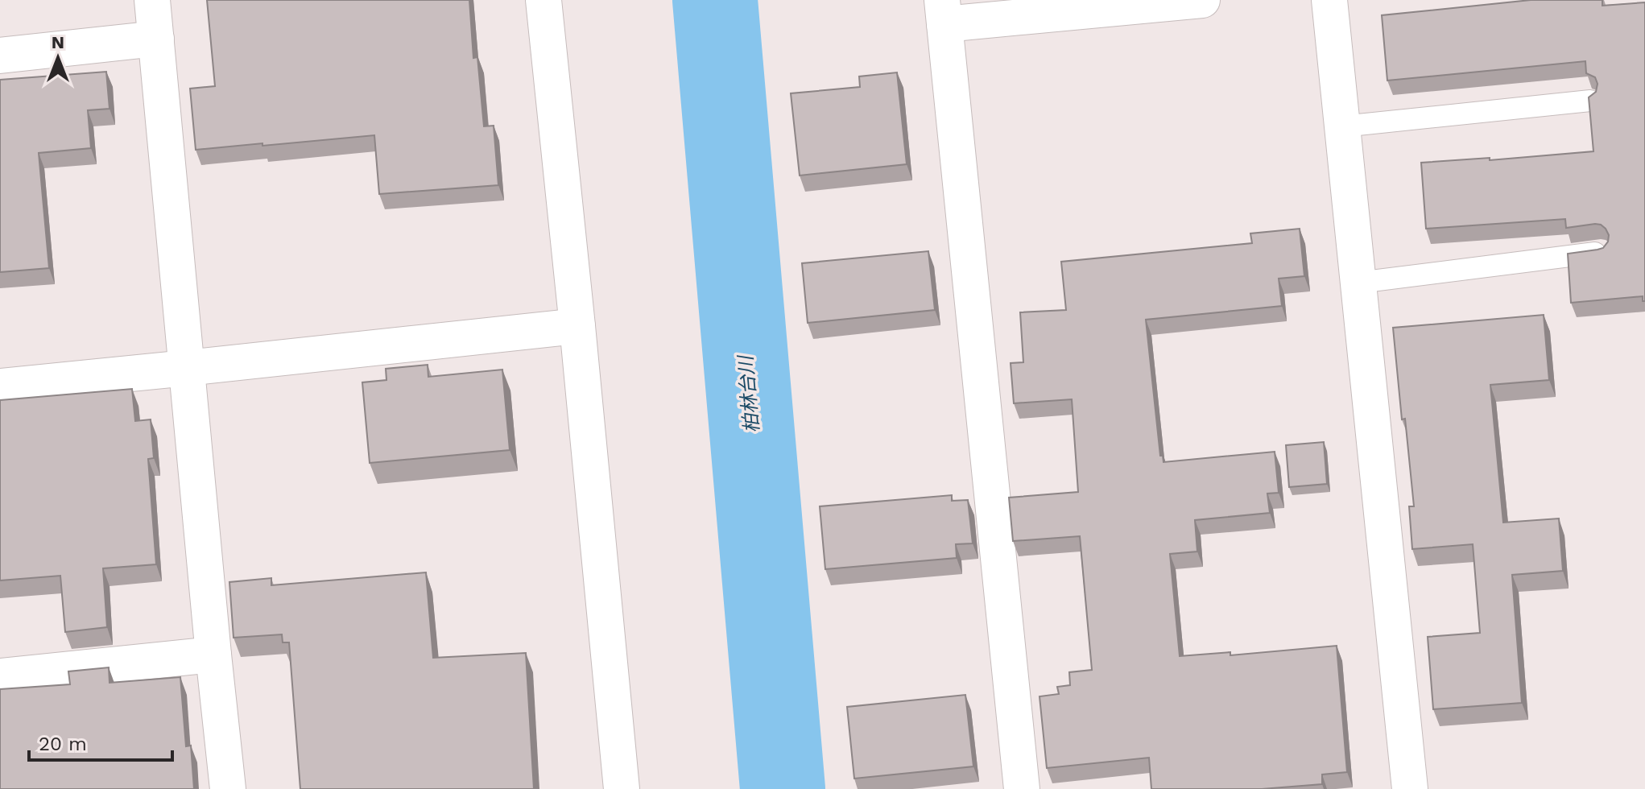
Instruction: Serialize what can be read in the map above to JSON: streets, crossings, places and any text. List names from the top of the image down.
{
  "water": ["柏林台川"],
  "scale_bar": "20 m",
  "north": "top"
}
